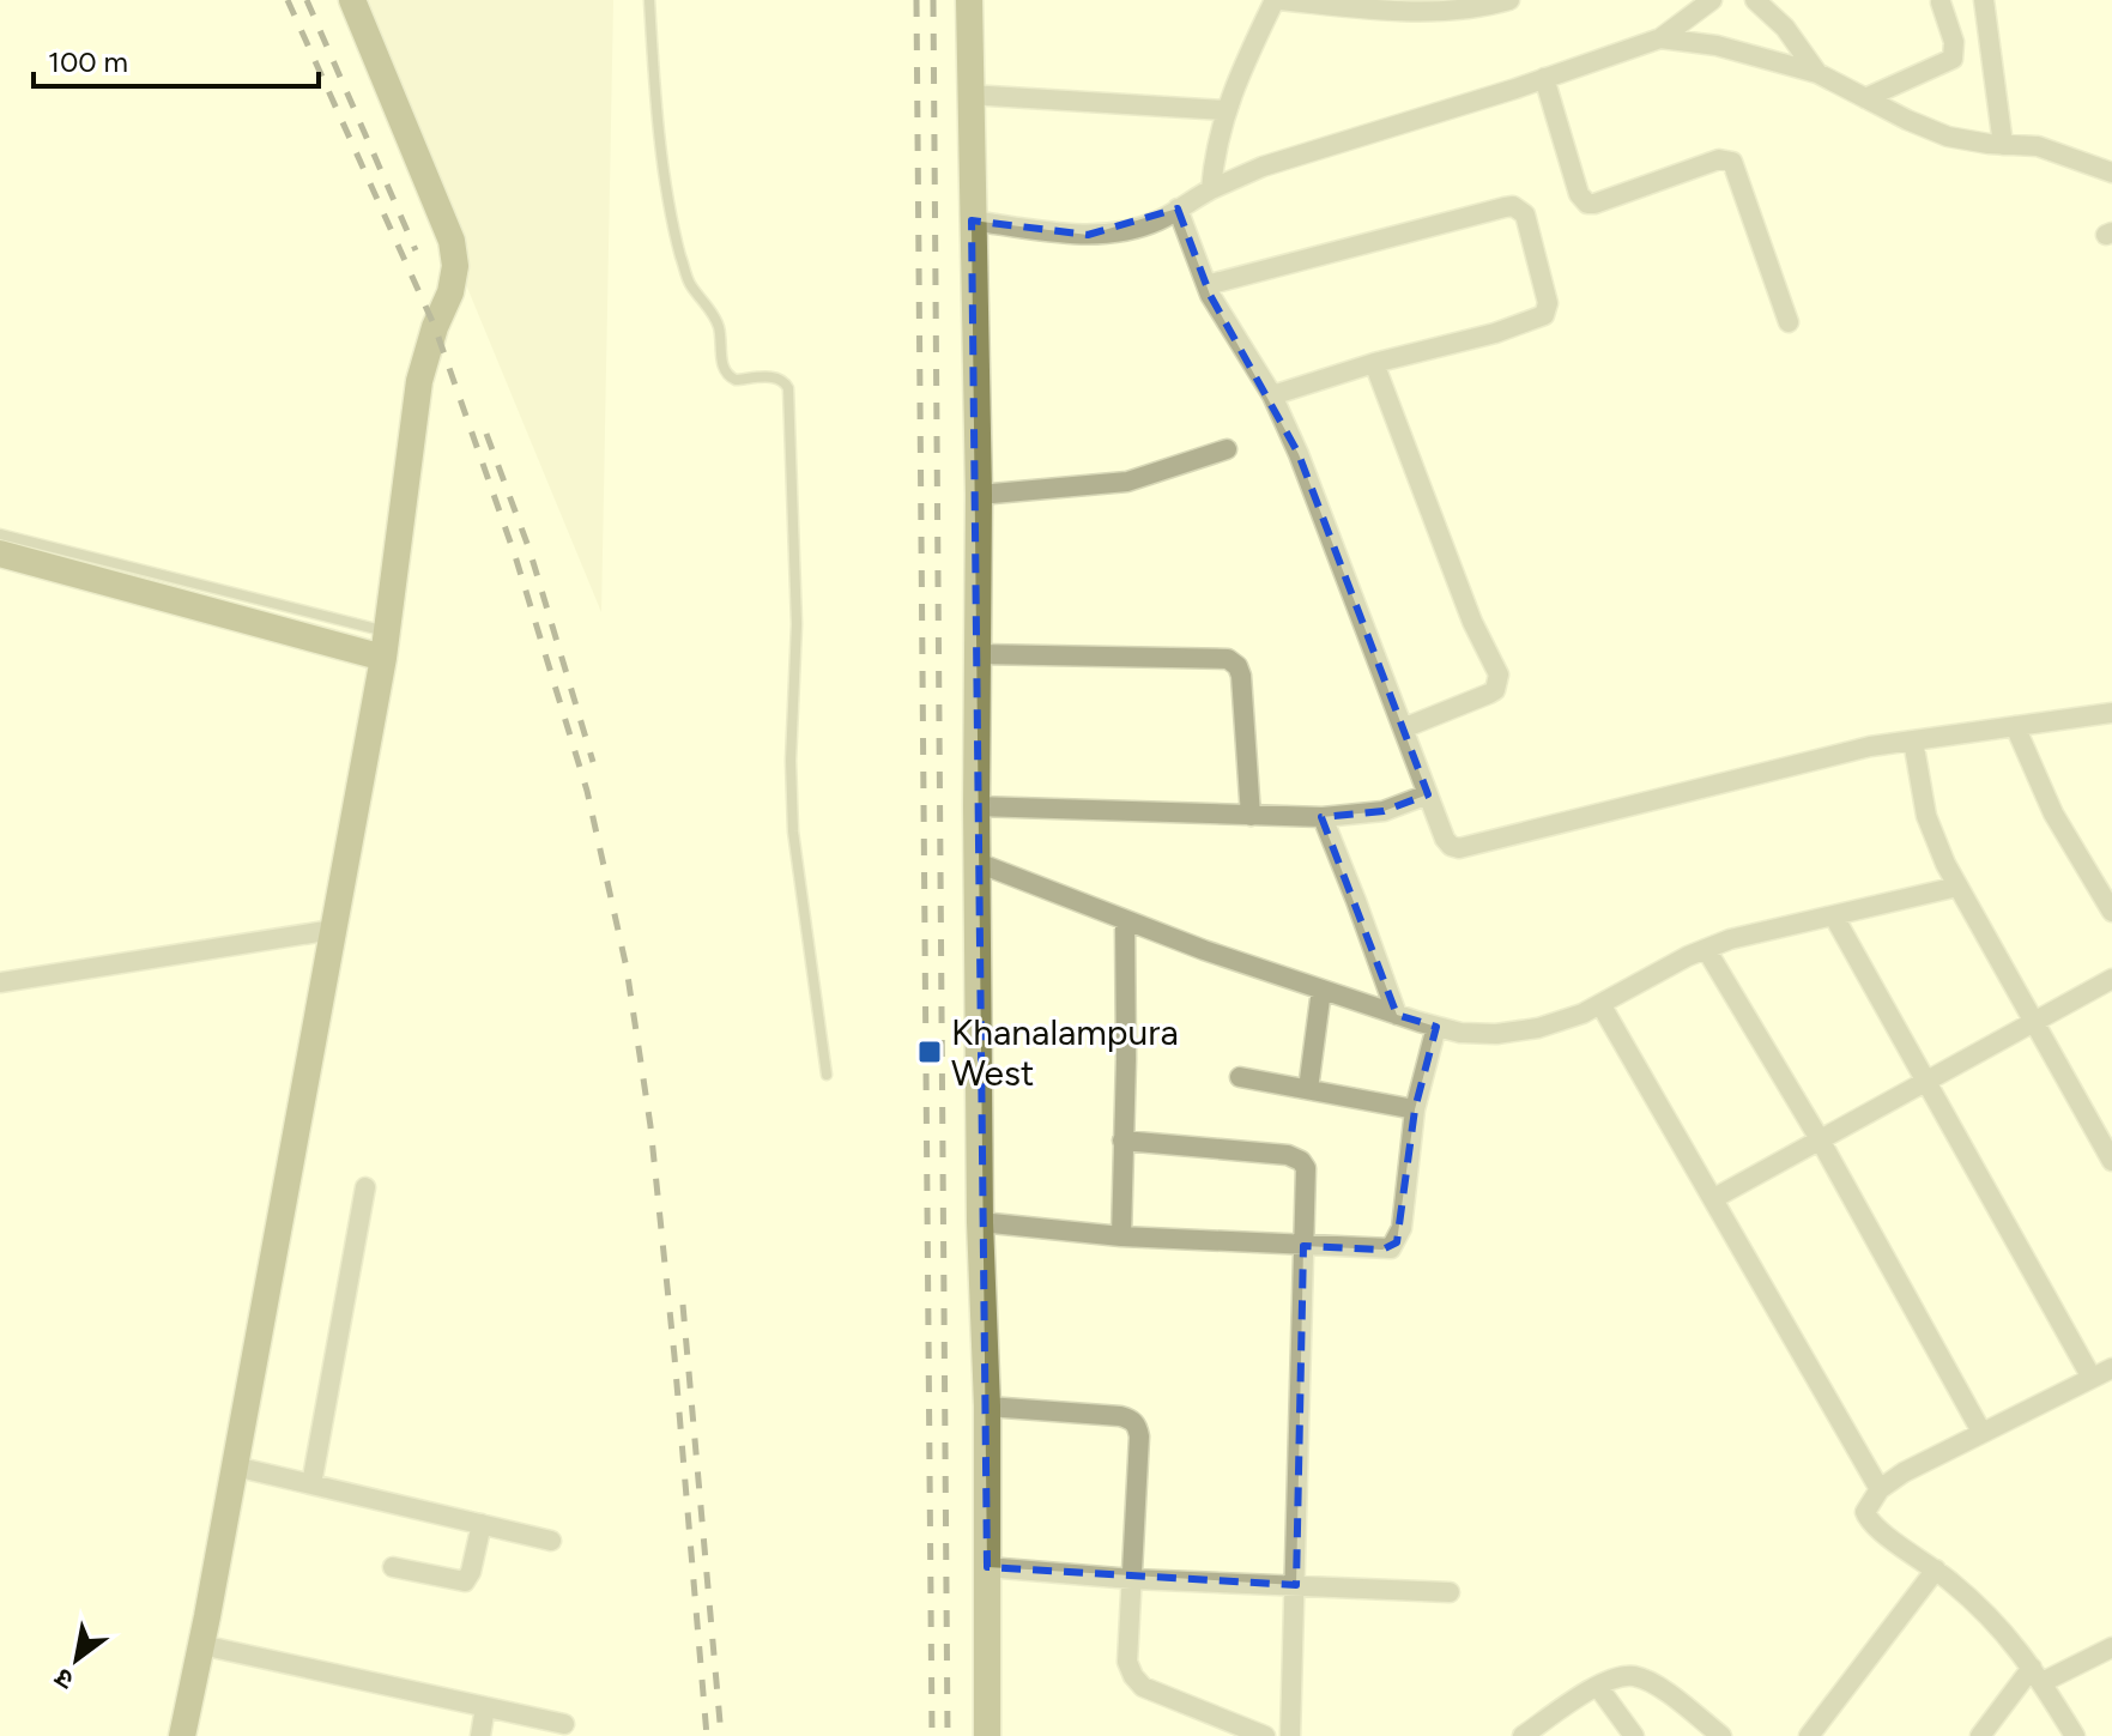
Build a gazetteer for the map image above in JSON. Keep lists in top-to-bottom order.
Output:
{
  "places": {
    "transit": ["Khanalampura West"]
  },
  "scale_bar": "100 m",
  "north": "bottom left"
}
